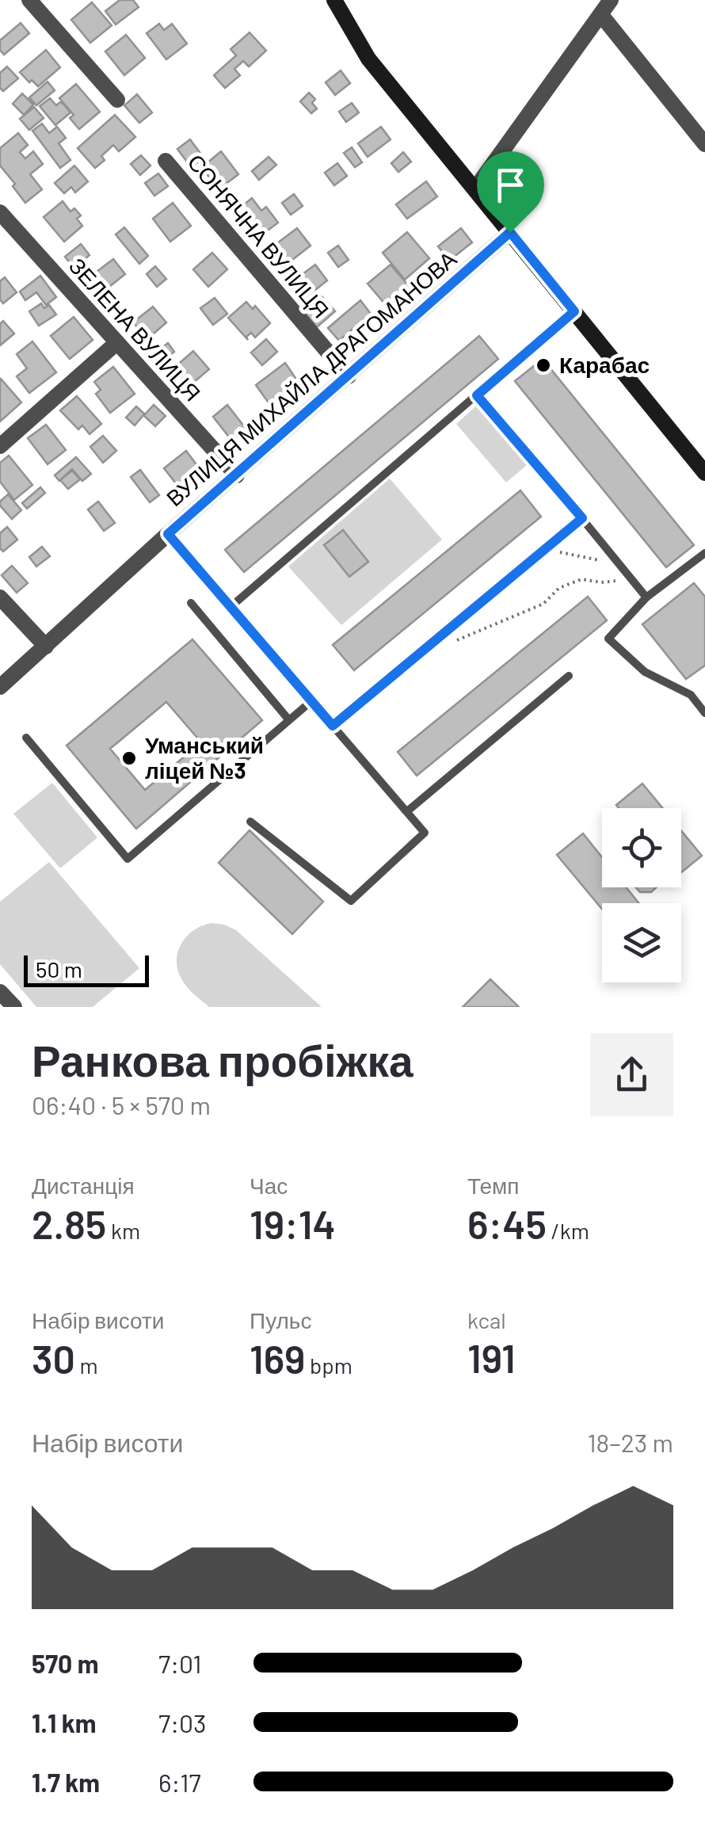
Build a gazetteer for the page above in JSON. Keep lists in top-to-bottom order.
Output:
{
  "streets": {
    "street": ["СОНЯЧНА ВУЛИЦЯ", "ЗЕЛЕНА ВУЛИЦЯ", "ВУЛИЦЯ МИХАЙЛА ДРАГОМАНОВА"]
  },
  "crossings": [
    ["СОНЯЧНА ВУЛИЦЯ", "ВУЛИЦЯ МИХАЙЛА ДРАГОМАНОВА"],
    ["ЗЕЛЕНА ВУЛИЦЯ", "ВУЛИЦЯ МИХАЙЛА ДРАГОМАНОВА"]
  ],
  "places": ["Карабас", "Уманський ліцей №3"],
  "scale_bar": "50 m",
  "page": {
    "scale": "50 m",
    "heading": ["Ранкова пробіжка", "06:40 · 5 × 570 m"],
    "stats": [
      ["Дистанція", "2.85 km"],
      ["Час", "19:14"],
      ["Темп", "6:45 /km"],
      ["Набір висоти", "30 m"],
      ["Пульс", "169 bpm"],
      ["kcal", "191"]
    ],
    "chart": ["Набір висоти", "18–23 m"],
    "list": [
      {
        "name": "570 m",
        "note": "7:01"
      },
      {
        "name": "1.1 km",
        "note": "7:03"
      },
      {
        "name": "1.7 km",
        "note": "6:17"
      }
    ]
  }
}
